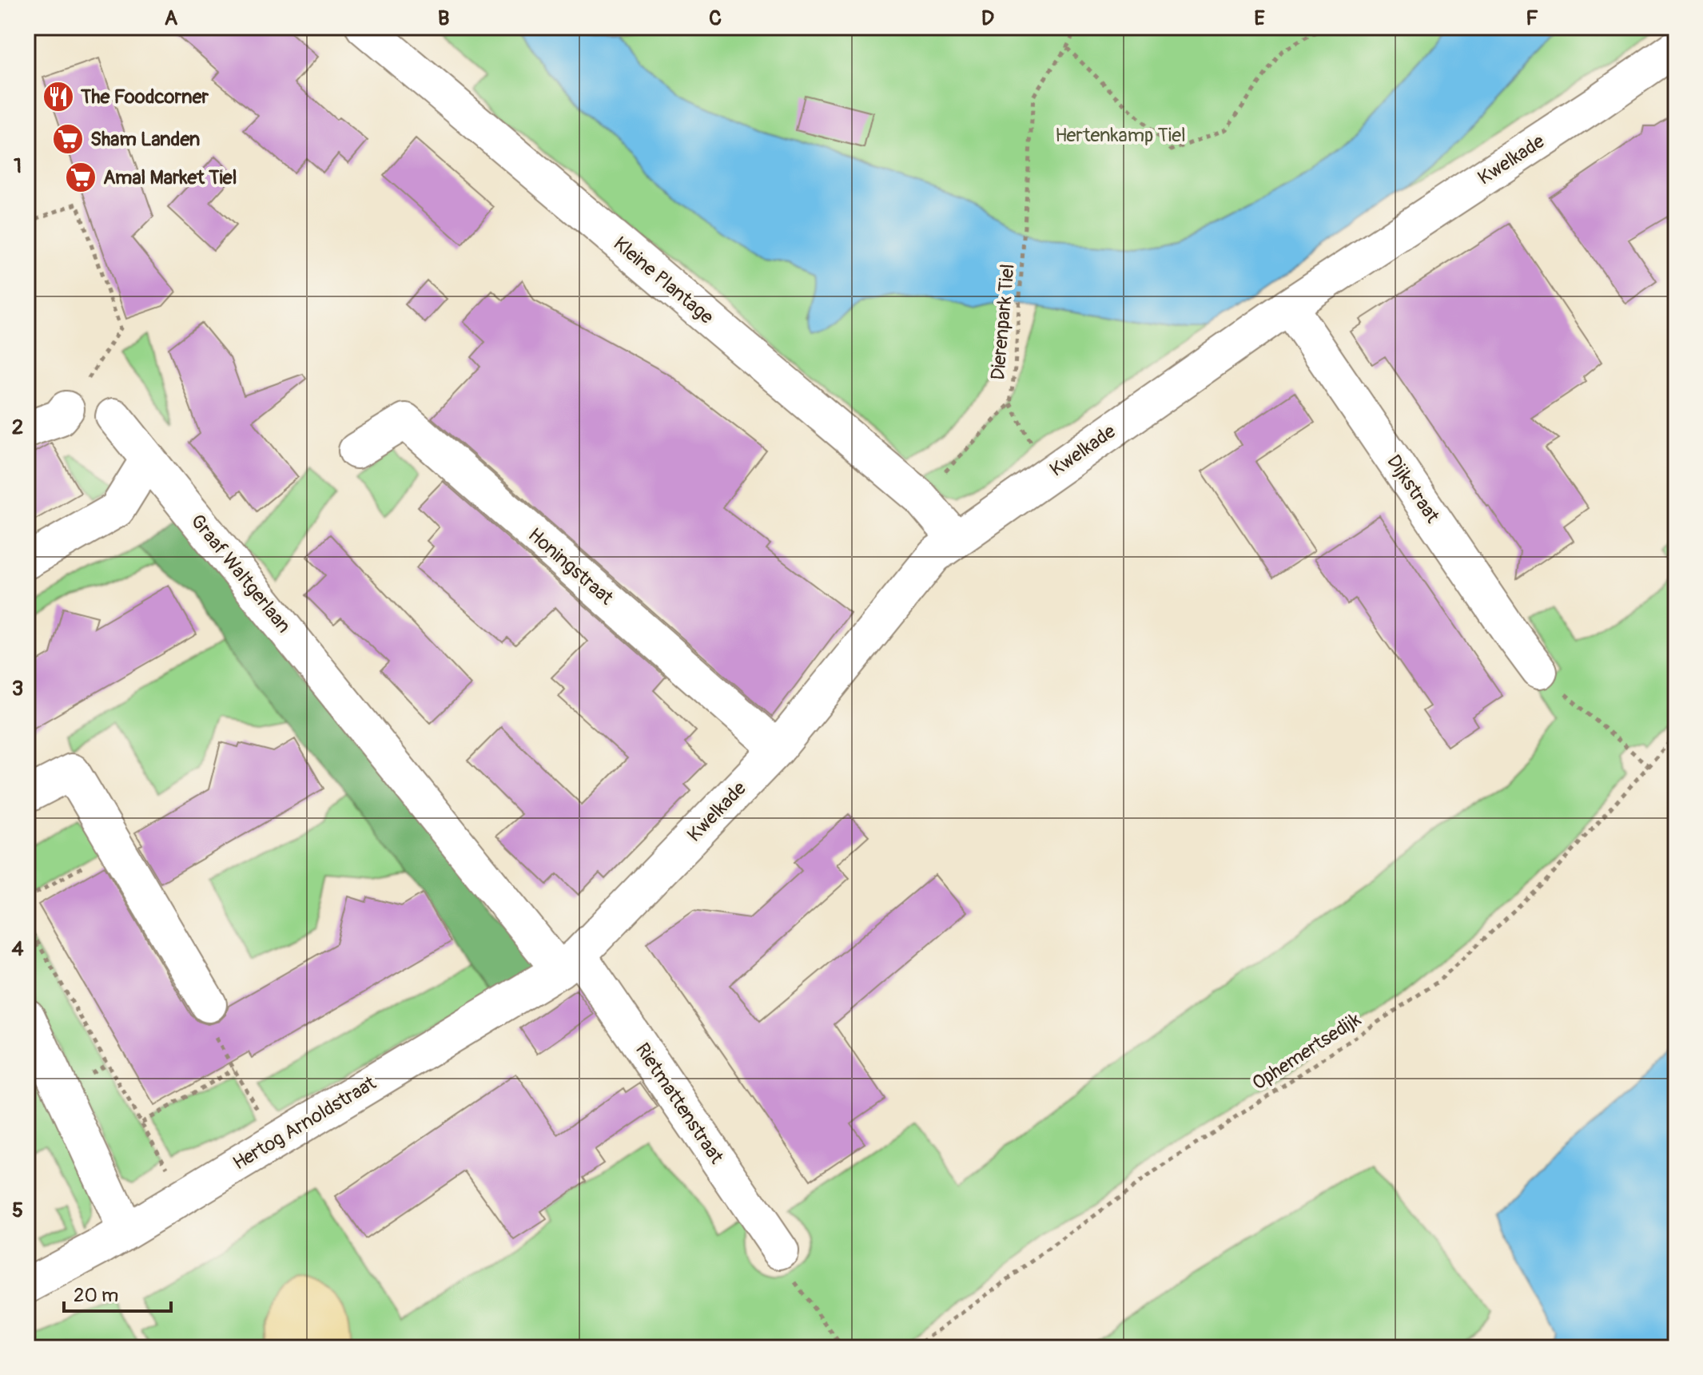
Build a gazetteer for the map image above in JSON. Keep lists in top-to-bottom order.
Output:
{
  "streets": {
    "street": [
      "Kwelkade",
      "Kleine Plantage",
      "Dijkstraat",
      "Honingstraat",
      "Graaf Waltgerlaan",
      "Rietmattenstraat",
      "Hertog Arnoldstraat"
    ],
    "path": ["Dierenpark Tiel", "Ophemertsedijk"]
  },
  "crossings": [
    ["Kwelkade", "Kleine Plantage"],
    ["Kwelkade", "Dijkstraat"],
    ["Kwelkade", "Honingstraat"],
    ["Kwelkade", "Graaf Waltgerlaan"],
    ["Kwelkade", "Rietmattenstraat"],
    ["Kwelkade", "Hertog Arnoldstraat"],
    ["Kleine Plantage", "Dierenpark Tiel"],
    ["Graaf Waltgerlaan", "Rietmattenstraat"],
    ["Graaf Waltgerlaan", "Hertog Arnoldstraat"],
    ["Rietmattenstraat", "Hertog Arnoldstraat"]
  ],
  "parks": ["Hertenkamp Tiel"],
  "places": {
    "restaurant": ["The Foodcorner"],
    "supermarket": ["Sham Landen", "Amal Market Tiel"]
  },
  "scale_bar": "20 m",
  "grid": {
    "columns": [
      "A",
      "B",
      "C",
      "D",
      "E",
      "F"
    ],
    "rows": [
      "1",
      "2",
      "3",
      "4",
      "5"
    ]
  }
}
